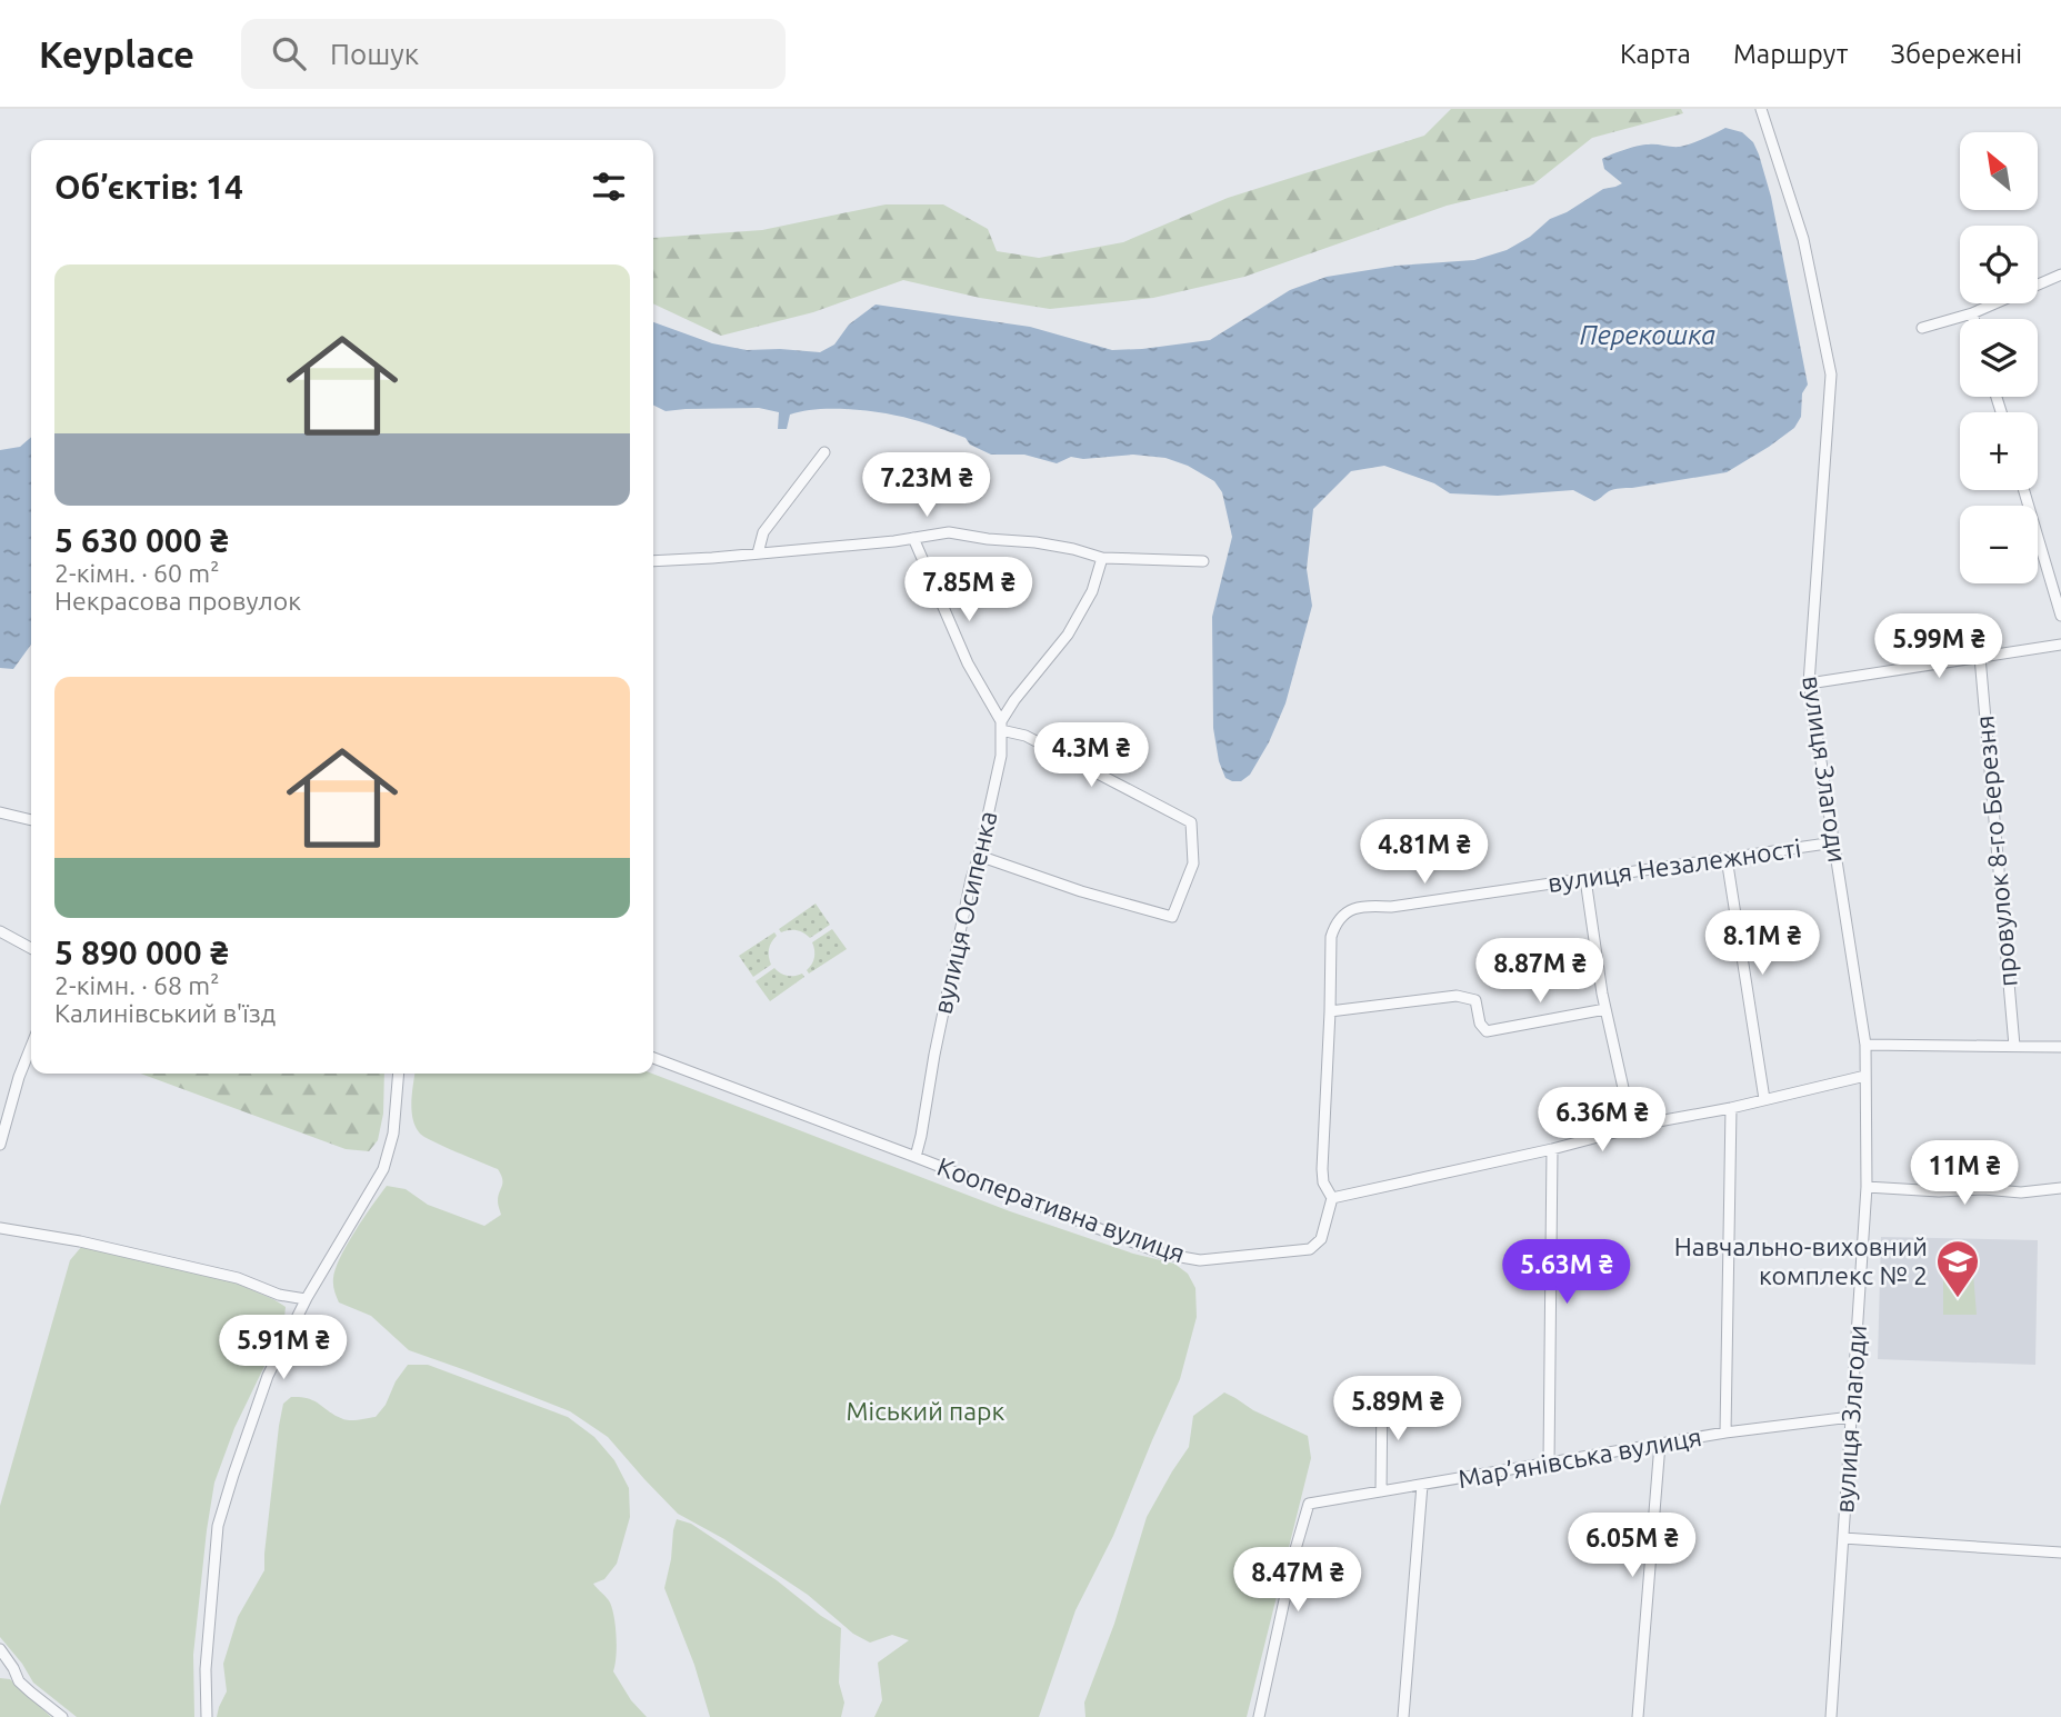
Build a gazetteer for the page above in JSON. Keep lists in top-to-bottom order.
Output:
{
  "streets": {
    "street": [
      "вулиця Злагоди",
      "провулок 8-го Березня",
      "вулиця Незалежності",
      "вулиця Осипенка",
      "Кооперативна вулиця",
      "Мар’янівська вулиця"
    ]
  },
  "crossings": [
    ["вулиця Злагоди", "вулиця Незалежності"],
    ["вулиця Злагоди", "Мар’янівська вулиця"],
    ["вулиця Незалежності", "Кооперативна вулиця"],
    ["вулиця Осипенка", "Кооперативна вулиця"]
  ],
  "water": ["Перекошка"],
  "parks": ["Міський парк"],
  "places": {
    "school or university": ["Навчально-виховний комплекс № 2"]
  },
  "north": "top left",
  "page": {
    "header": "Keyplace",
    "search": "Пошук",
    "nav": ["Карта", "Маршрут", "Збережені"],
    "map_buttons": ["+", "−"],
    "heading": "Об’єктів: 14",
    "list": [
      {
        "name": "5 630 000 ₴",
        "note": "2-кімн. · 60 m² · Некрасова провулок"
      },
      {
        "name": "5 890 000 ₴",
        "note": "2-кімн. · 68 m² · Калинівський в'їзд"
      }
    ],
    "price": [
      "7.23M ₴",
      "7.85M ₴",
      "5.99M ₴",
      "4.3M ₴",
      "4.81M ₴",
      "8.1M ₴",
      "8.87M ₴",
      "6.36M ₴",
      "11M ₴",
      "5.63M ₴",
      "5.91M ₴",
      "5.89M ₴",
      "6.05M ₴",
      "8.47M ₴"
    ]
  }
}
